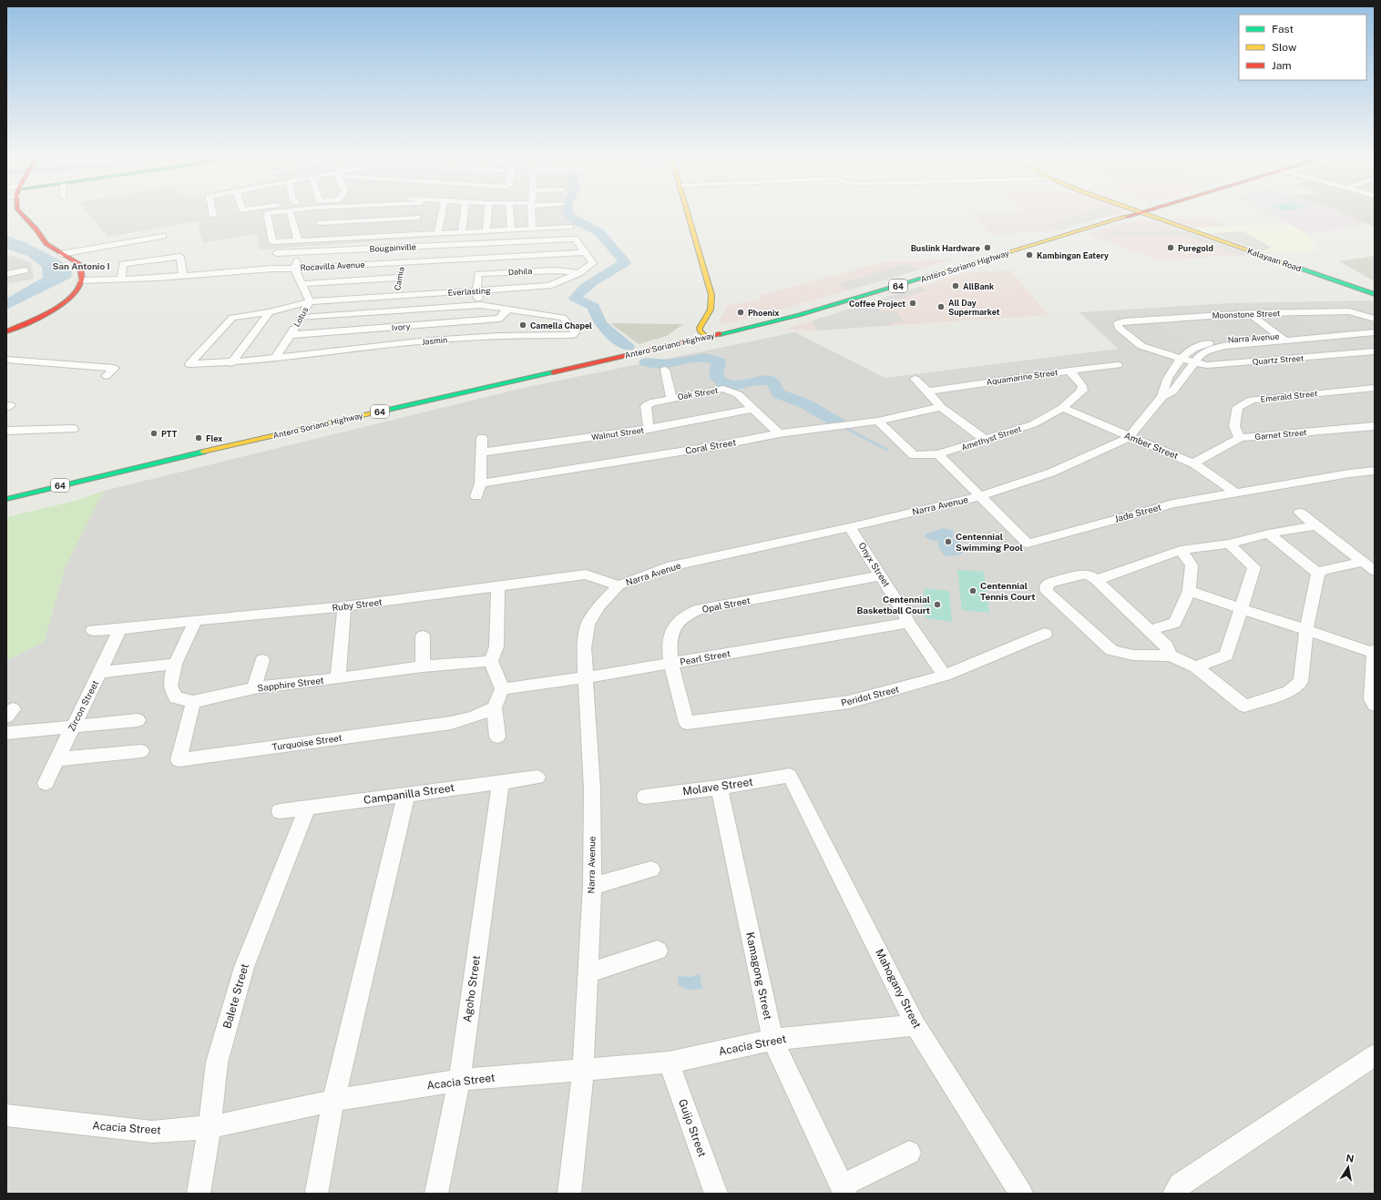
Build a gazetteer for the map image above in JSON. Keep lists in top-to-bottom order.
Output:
{
  "streets": {
    "main road": ["Kalayaan Road", "Antero Soriano Highway", "64"],
    "street": [
      "Bougainville",
      "Rocavilla Avenue",
      "Dahila",
      "Camia",
      "Everlasting",
      "Moonstone Street",
      "Lotus",
      "Ivory",
      "Narra Avenue",
      "Jasmin",
      "Quartz Street",
      "Aquamarine Street",
      "Oak Street",
      "Emerald Street",
      "Walnut Street",
      "Garnet Street",
      "Amethyst Street",
      "Amber Street",
      "Coral Street",
      "Jade Street",
      "Onyx Street",
      "Ruby Street",
      "Opal Street",
      "Pearl Street",
      "Sapphire Street",
      "Peridot Street",
      "Zircon Street",
      "Turquoise Street",
      "Molave Street",
      "Campanilla Street",
      "Kamagong Street",
      "Agoho Street",
      "Mahogany Street",
      "Balete Street",
      "Acacia Street",
      "Guijo Street"
    ]
  },
  "crossings": [
    ["Bougainville", "Everlasting"],
    ["Rocavilla Avenue", "Camia"],
    ["Rocavilla Avenue", "Everlasting"],
    ["Rocavilla Avenue", "Lotus"],
    ["Dahila", "Everlasting"],
    ["Camia", "Everlasting"],
    ["Everlasting", "Lotus"],
    ["Moonstone Street", "Quartz Street"],
    ["Lotus", "Ivory"],
    ["Lotus", "Jasmin"],
    ["Ivory", "Jasmin"],
    ["Narra Avenue", "Quartz Street"],
    ["Narra Avenue", "Amber Street"],
    ["Narra Avenue", "Jade Street"],
    ["Narra Avenue", "Onyx Street"],
    ["Narra Avenue", "Ruby Street"],
    ["Narra Avenue", "Pearl Street"],
    ["Narra Avenue", "Acacia Street"],
    ["Aquamarine Street", "Amethyst Street"],
    ["Oak Street", "Walnut Street"],
    ["Oak Street", "Coral Street"],
    ["Emerald Street", "Garnet Street"],
    ["Garnet Street", "Amber Street"],
    ["Amethyst Street", "Amber Street"],
    ["Amethyst Street", "Coral Street"],
    ["Amethyst Street", "Jade Street"],
    ["Amber Street", "Jade Street"],
    ["Onyx Street", "Opal Street"],
    ["Onyx Street", "Pearl Street"],
    ["Onyx Street", "Peridot Street"],
    ["Ruby Street", "Sapphire Street"],
    ["Ruby Street", "Zircon Street"],
    ["Opal Street", "Pearl Street"],
    ["Opal Street", "Peridot Street"],
    ["Sapphire Street", "Turquoise Street"],
    ["Molave Street", "Kamagong Street"],
    ["Molave Street", "Mahogany Street"],
    ["Campanilla Street", "Agoho Street"],
    ["Campanilla Street", "Balete Street"],
    ["Kamagong Street", "Acacia Street"],
    ["Agoho Street", "Acacia Street"],
    ["Mahogany Street", "Acacia Street"],
    ["Balete Street", "Acacia Street"],
    ["Acacia Street", "Guijo Street"]
  ],
  "districts": ["San Antonio I"],
  "places": [
    "Buslink Hardware",
    "Puregold",
    "Kambingan Eatery",
    "AllBank",
    "Coffee Project",
    "All Day Supermarket",
    "Phoenix",
    "Camella Chapel",
    "PTT",
    "Flex",
    "Centennial Swimming Pool",
    "Centennial Tennis Court",
    "Centennial Basketball Court"
  ],
  "legend": ["Fast", "Slow", "Jam"],
  "north": "top"
}
